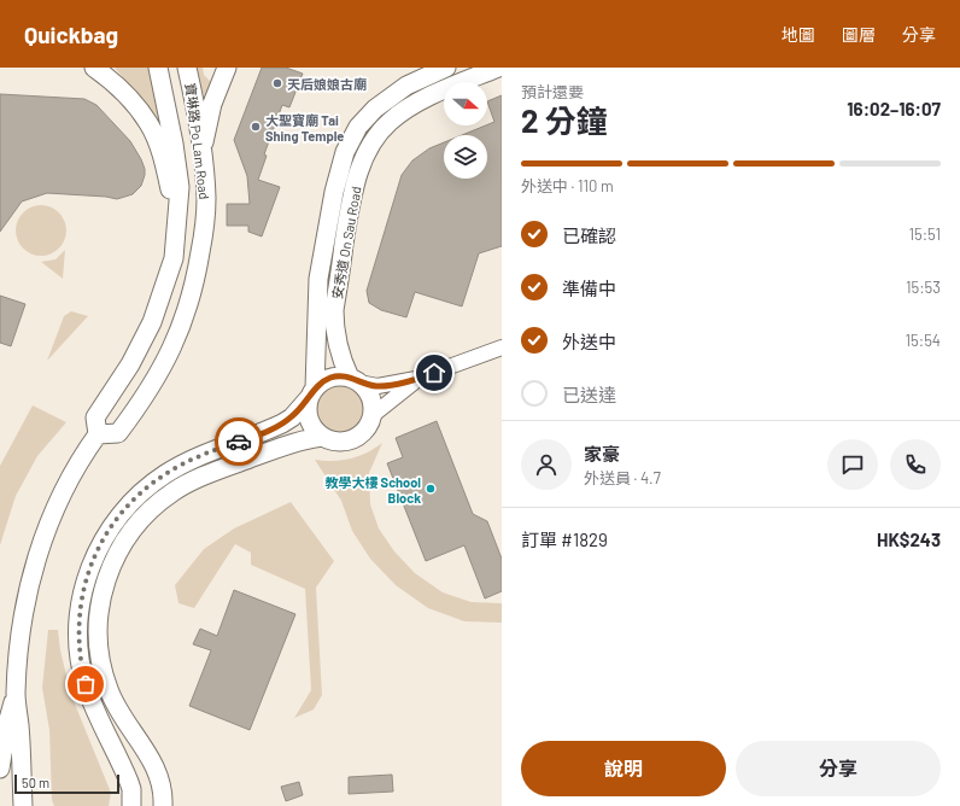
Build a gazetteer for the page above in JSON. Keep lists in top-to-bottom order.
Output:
{
  "streets": {
    "main road": ["寶琳路 Po Lam Road", "安秀道 On Sau Road"]
  },
  "places": ["天后娘娘古廟", "大聖寶廟 Tai Shing Temple", "教學大樓 School Block"],
  "scale_bar": "50 m",
  "north": "right",
  "page": {
    "header": "Quickbag",
    "nav": ["地圖", "圖層", "分享"],
    "heading": ["2 分鐘", "預計還要", "16:02–16:07"],
    "panel": [
      "家豪",
      "外送員 · 4.7",
      "訂單 #1829",
      "HK$243"
    ],
    "bar": "外送中 · 110 m",
    "list": [
      ["已確認", "15:51"],
      ["準備中", "15:53"],
      ["外送中", "15:54"],
      "已送達"
    ],
    "buttons": ["說明", "分享"],
    "scale": "50 m"
  }
}
